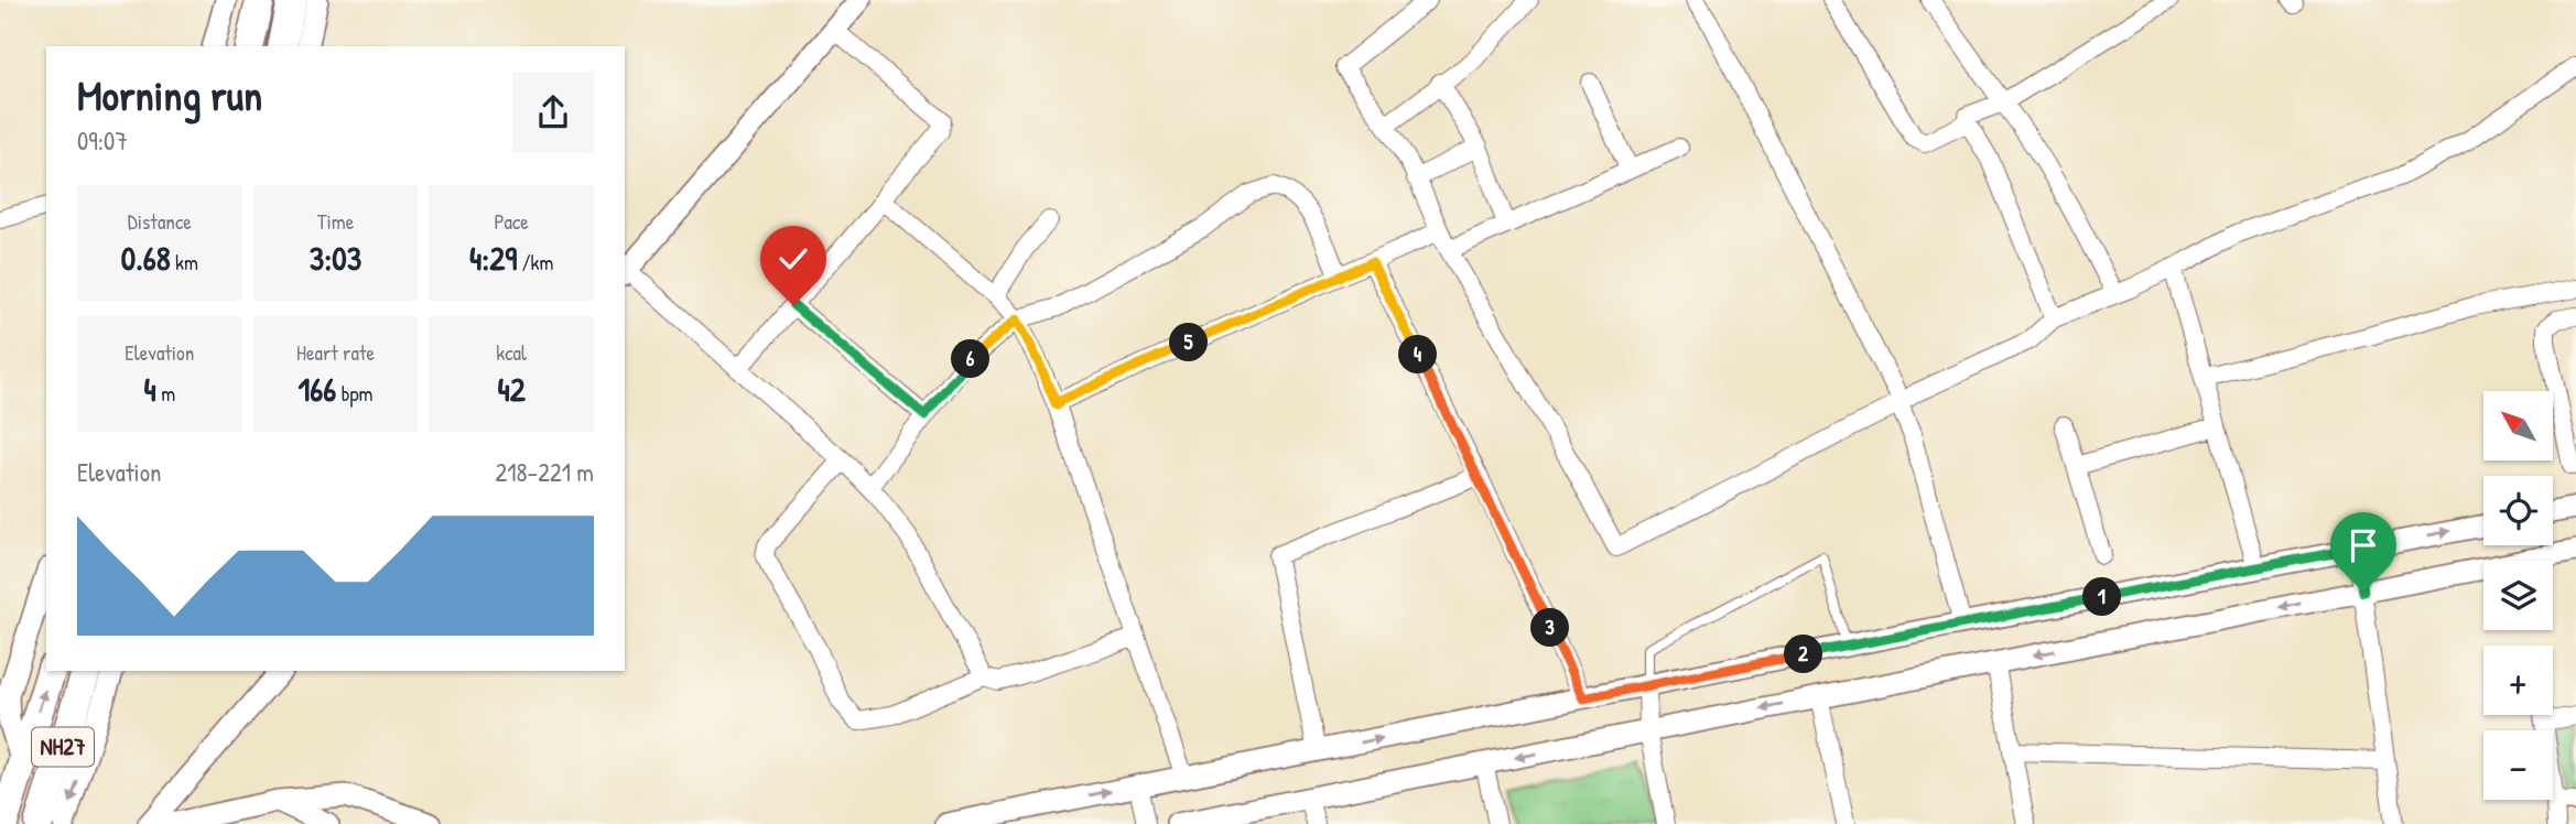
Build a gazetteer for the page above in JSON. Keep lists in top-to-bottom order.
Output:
{
  "streets": {
    "highway": ["NH27"]
  },
  "north": "top left",
  "page": {
    "heading": ["Morning run", "09:07"],
    "stats": [
      ["Distance", "0.68 km"],
      ["Time", "3:03"],
      ["Pace", "4:29 /km"],
      ["Elevation", "4 m"],
      ["Heart rate", "166 bpm"],
      ["kcal", "42"]
    ],
    "pins": [
      "5",
      "4",
      "6",
      "1",
      "3",
      "2"
    ],
    "map_buttons": ["+", "−"],
    "chart": ["Elevation", "218–221 m"]
  }
}
